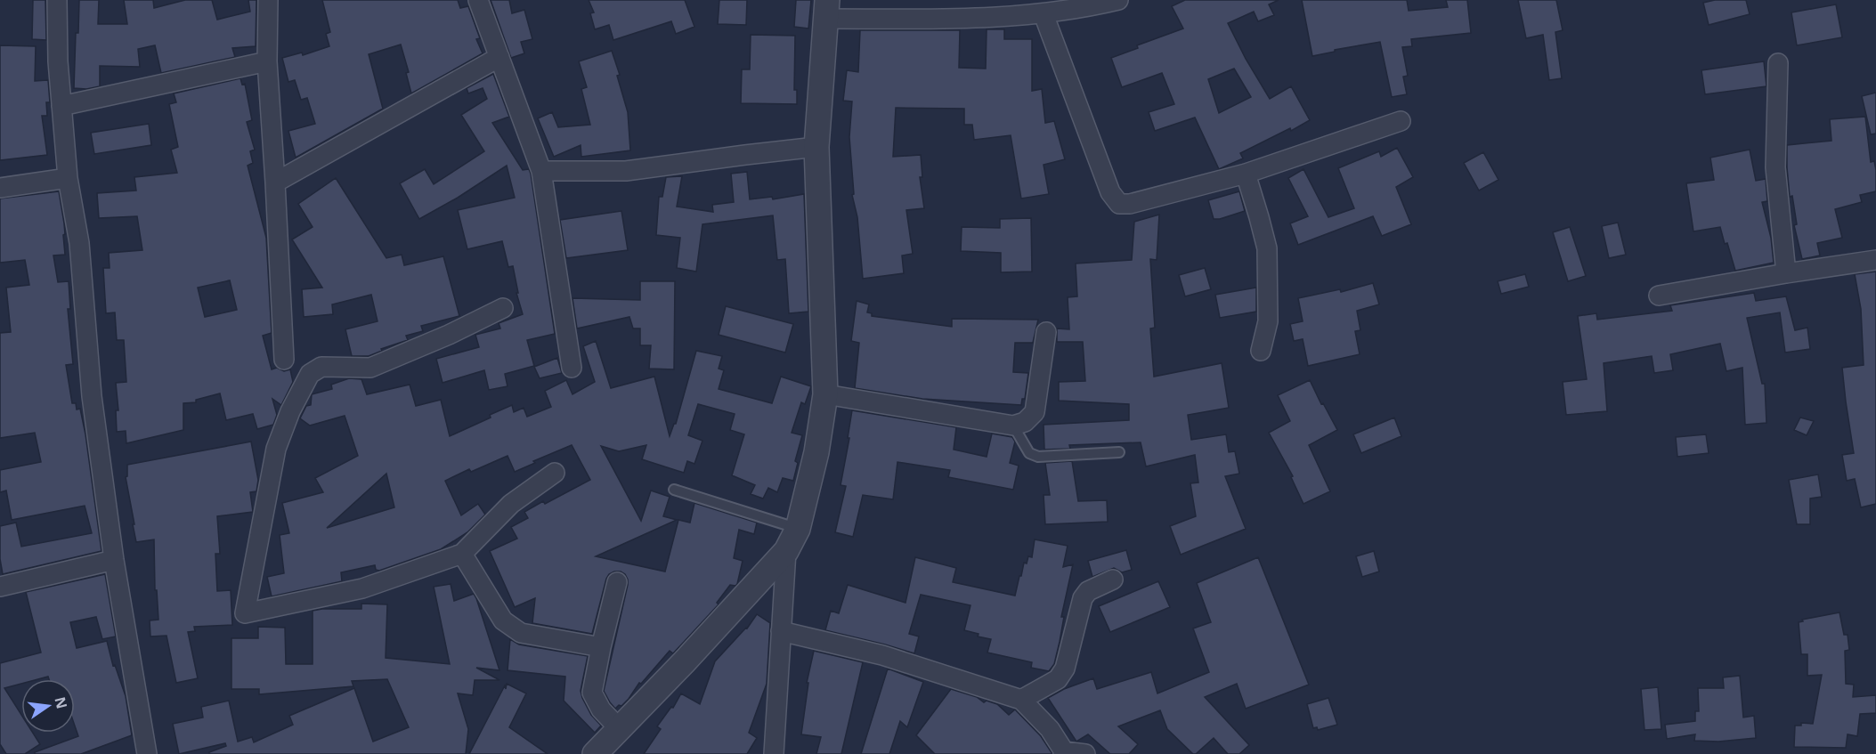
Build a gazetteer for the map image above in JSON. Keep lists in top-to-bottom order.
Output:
{
  "north": "right"
}
